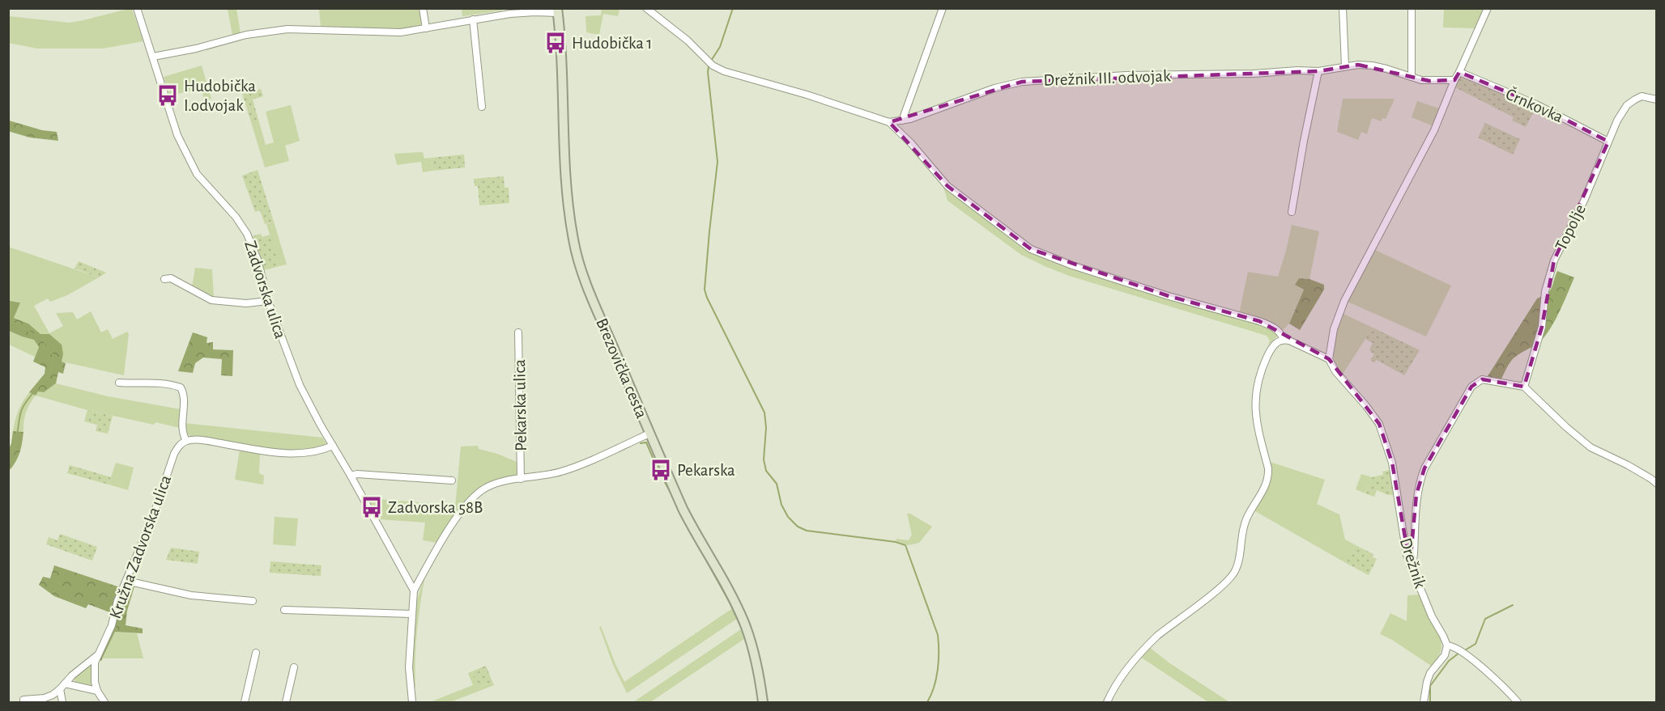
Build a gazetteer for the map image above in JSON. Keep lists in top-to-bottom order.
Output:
{
  "streets": {
    "main road": ["Brezovička cesta"],
    "street": [
      "Drežnik III. odvojak",
      "Črnkovka",
      "Topolje",
      "Zadvorska ulica",
      "Pekarska ulica",
      "Kružna Zadvorska ulica",
      "Drežnik"
    ]
  },
  "crossings": [
    ["Črnkovka", "Topolje"]
  ],
  "places": {
    "bus stop": [
      "Hudobička 1",
      "Hudobička I.odvojak",
      "Pekarska",
      "Zadvorska 58B"
    ]
  }
}
